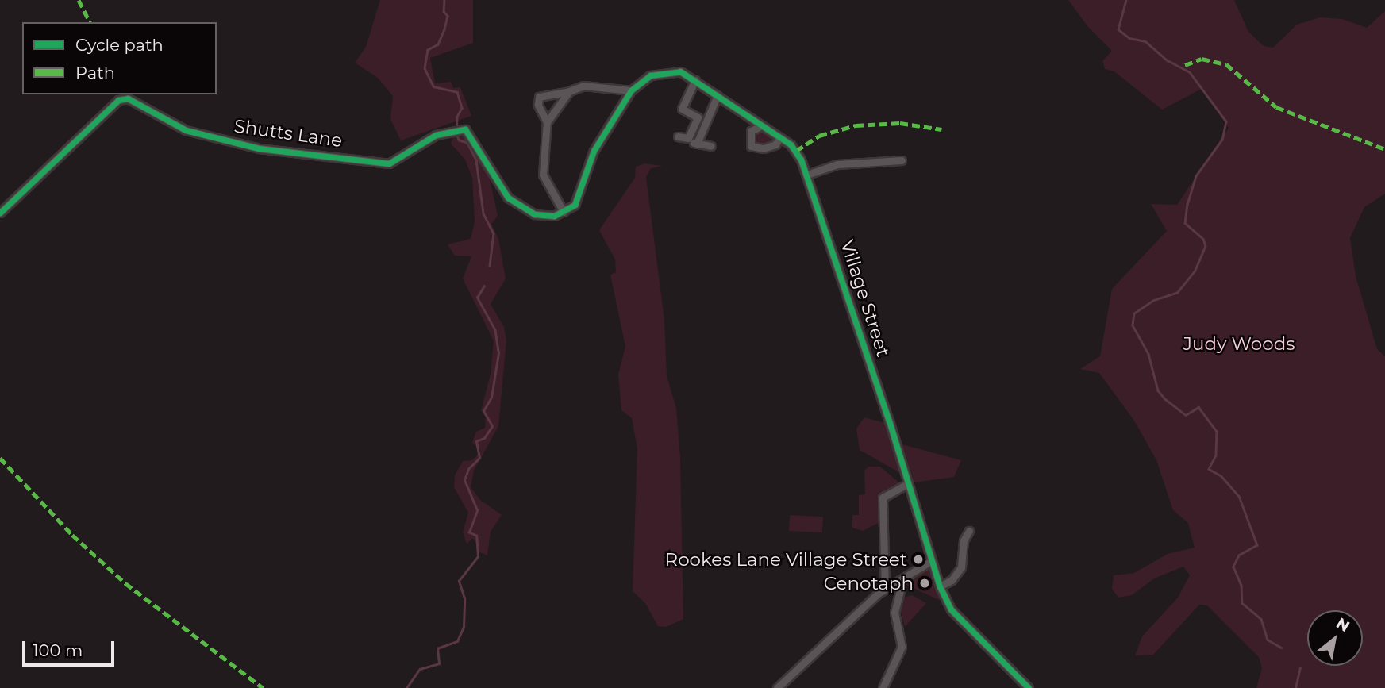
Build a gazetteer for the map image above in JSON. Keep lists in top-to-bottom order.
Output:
{
  "streets": {
    "street": ["Shutts Lane", "Village Street"]
  },
  "parks": ["Judy Woods"],
  "places": ["Rookes Lane Village Street", "Cenotaph"],
  "legend": ["Cycle path", "Path"],
  "scale_bar": "100 m",
  "north": "top right"
}
